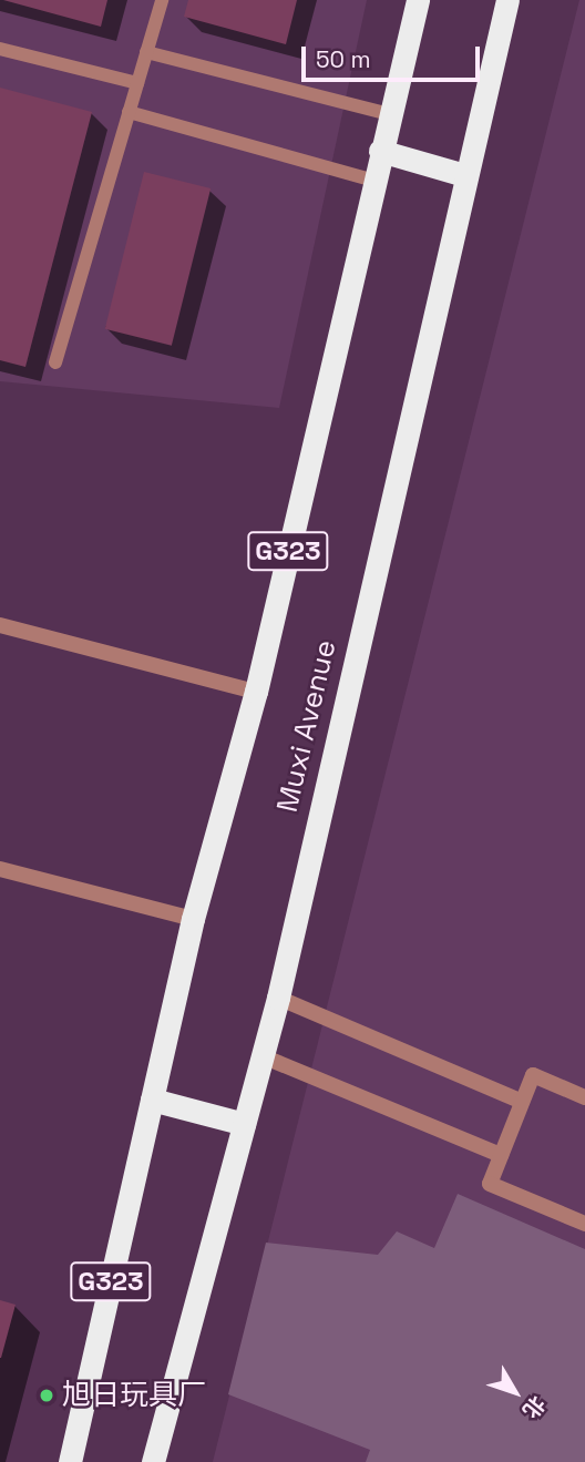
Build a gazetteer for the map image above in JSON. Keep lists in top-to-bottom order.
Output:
{
  "streets": {
    "highway": ["G323", "Muxi Avenue"]
  },
  "places": ["旭日玩具厂"],
  "scale_bar": "50 m",
  "north": "bottom right"
}
